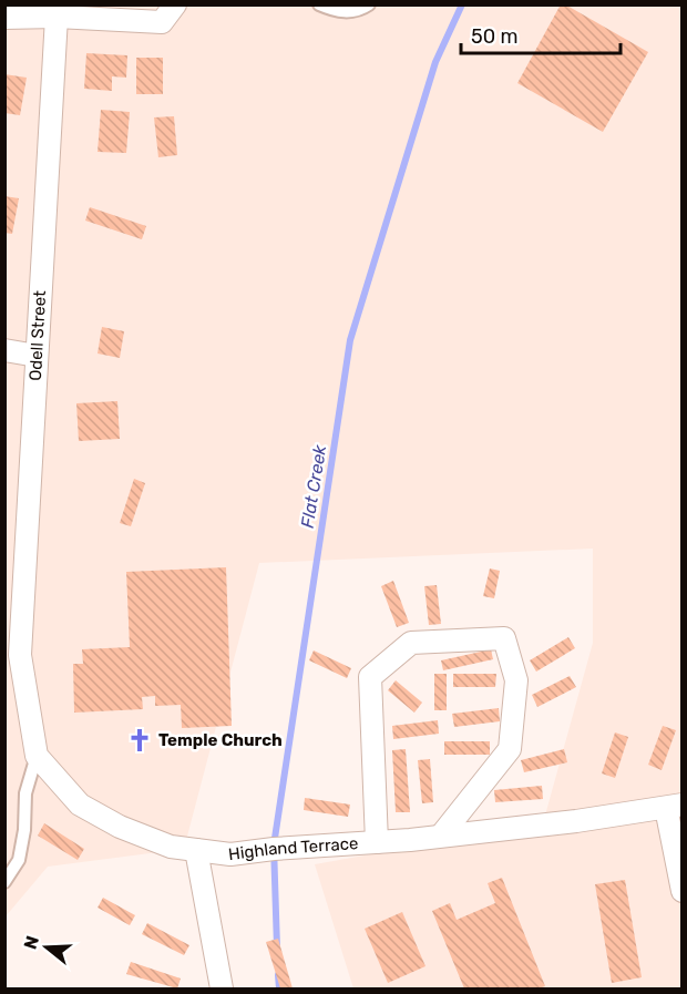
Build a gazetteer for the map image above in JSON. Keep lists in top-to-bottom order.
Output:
{
  "streets": {
    "street": ["Odell Street", "Highland Terrace"]
  },
  "water": ["Flat Creek"],
  "places": {
    "church": ["Temple Church"]
  },
  "scale_bar": "50 m",
  "north": "left"
}
